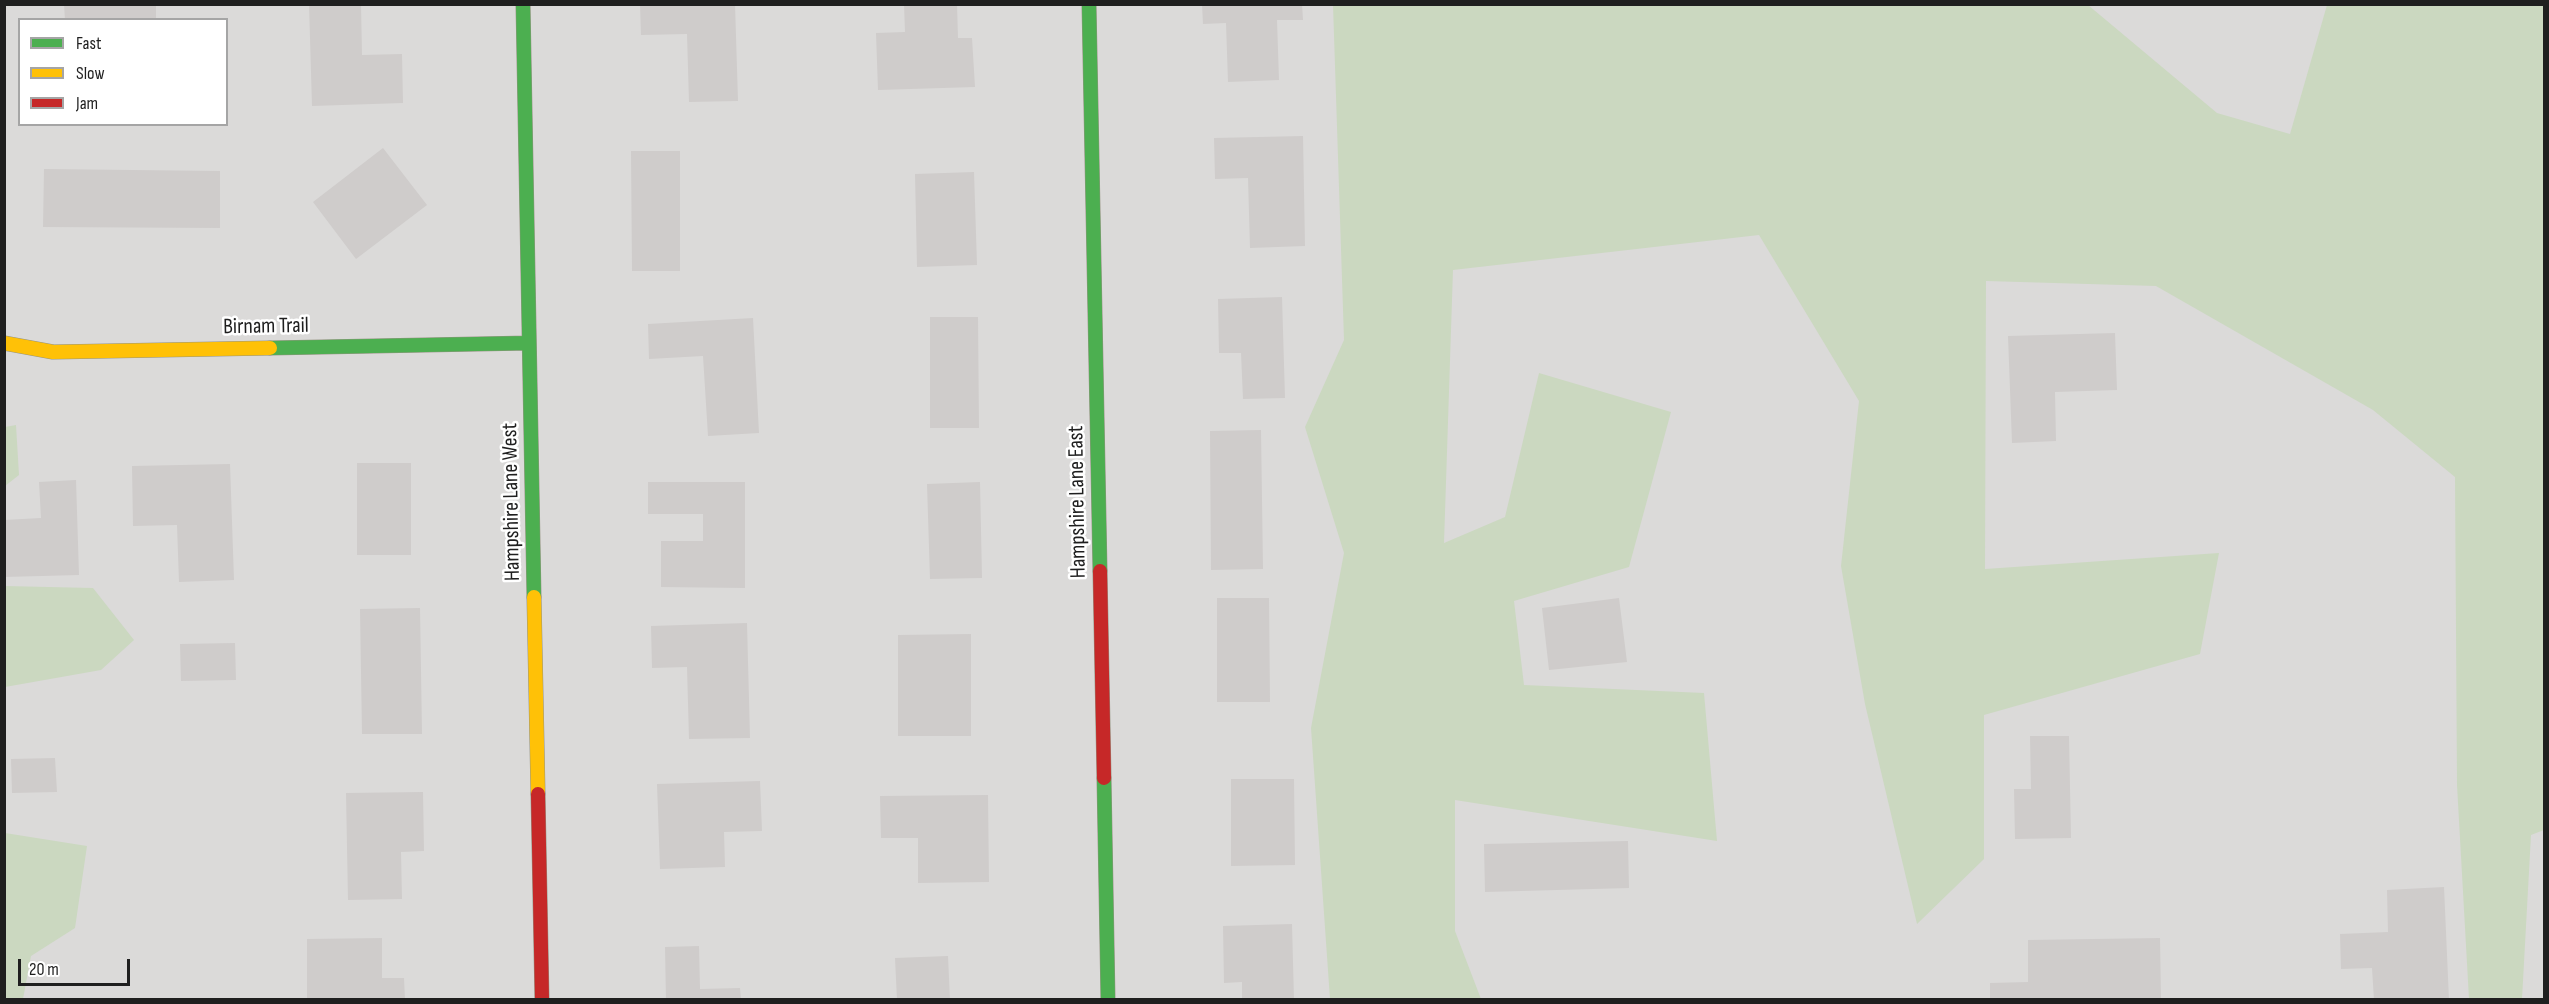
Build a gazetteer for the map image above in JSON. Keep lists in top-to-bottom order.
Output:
{
  "streets": {
    "street": ["Birnam Trail", "Hampshire Lane West", "Hampshire Lane East"]
  },
  "crossings": [
    ["Birnam Trail", "Hampshire Lane West"]
  ],
  "legend": ["Fast", "Slow", "Jam"],
  "scale_bar": "20 m"
}
